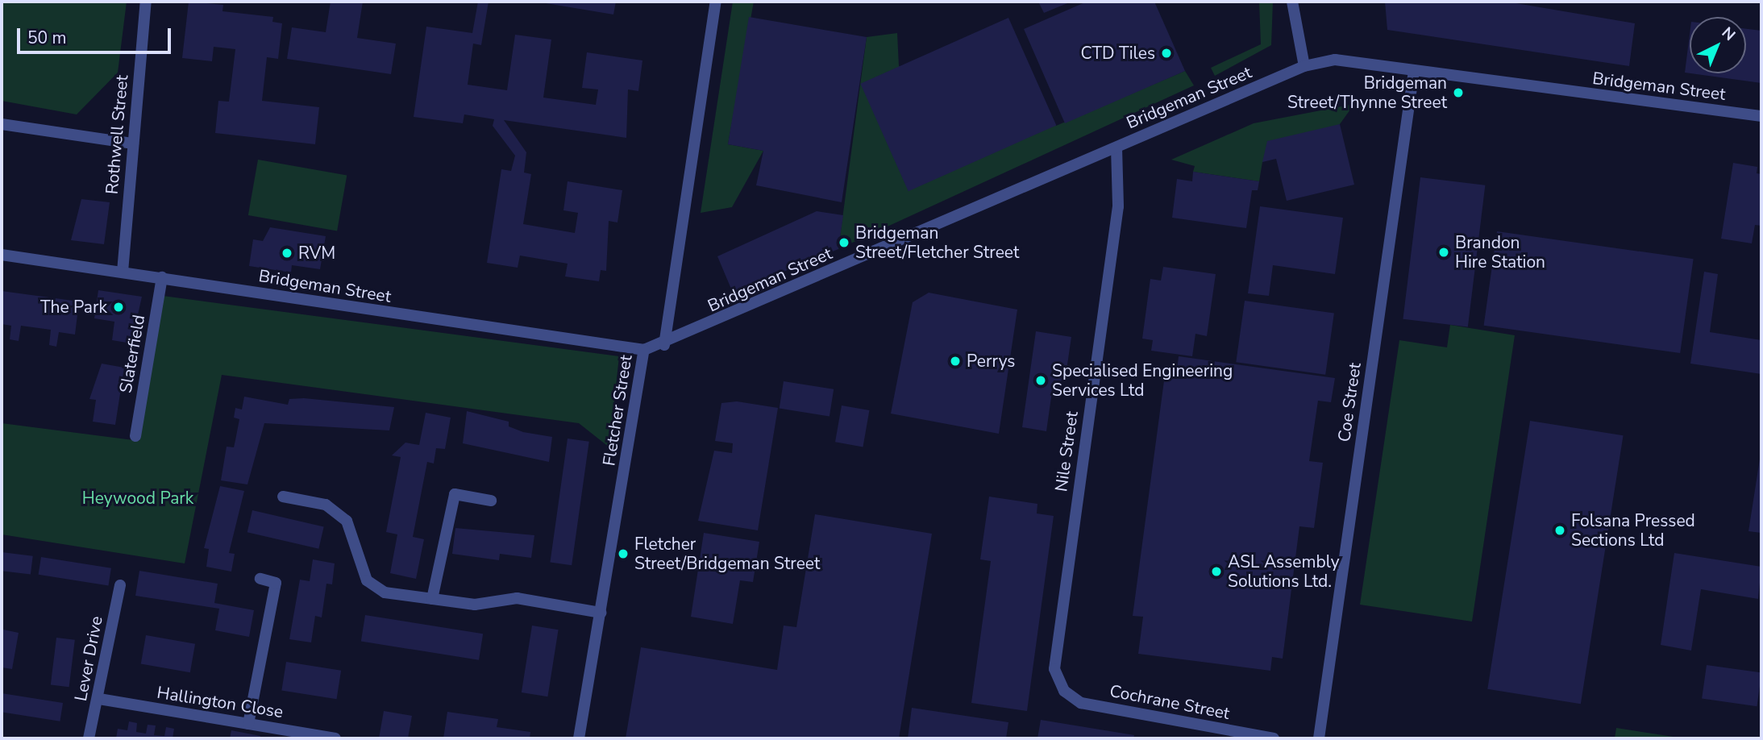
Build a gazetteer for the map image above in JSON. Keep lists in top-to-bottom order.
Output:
{
  "streets": {
    "street": [
      "Bridgeman Street",
      "Rothwell Street",
      "Slaterfield",
      "Coe Street",
      "Fletcher Street",
      "Nile Street",
      "Lever Drive",
      "Hallington Close",
      "Cochrane Street"
    ]
  },
  "crossings": [
    ["Bridgeman Street", "Rothwell Street"],
    ["Bridgeman Street", "Slaterfield"],
    ["Bridgeman Street", "Coe Street"],
    ["Bridgeman Street", "Fletcher Street"],
    ["Bridgeman Street", "Nile Street"],
    ["Nile Street", "Cochrane Street"],
    ["Lever Drive", "Hallington Close"]
  ],
  "parks": ["Heywood Park"],
  "places": [
    "CTD Tiles",
    "Bridgeman Street/Thynne Street",
    "Bridgeman Street/Fletcher Street",
    "Brandon Hire Station",
    "RVM",
    "The Park",
    "Perrys",
    "Specialised Engineering Services Ltd",
    "Folsana Pressed Sections Ltd",
    "Fletcher Street/Bridgeman Street",
    "ASL Assembly Solutions Ltd."
  ],
  "scale_bar": "50 m",
  "north": "top right"
}
